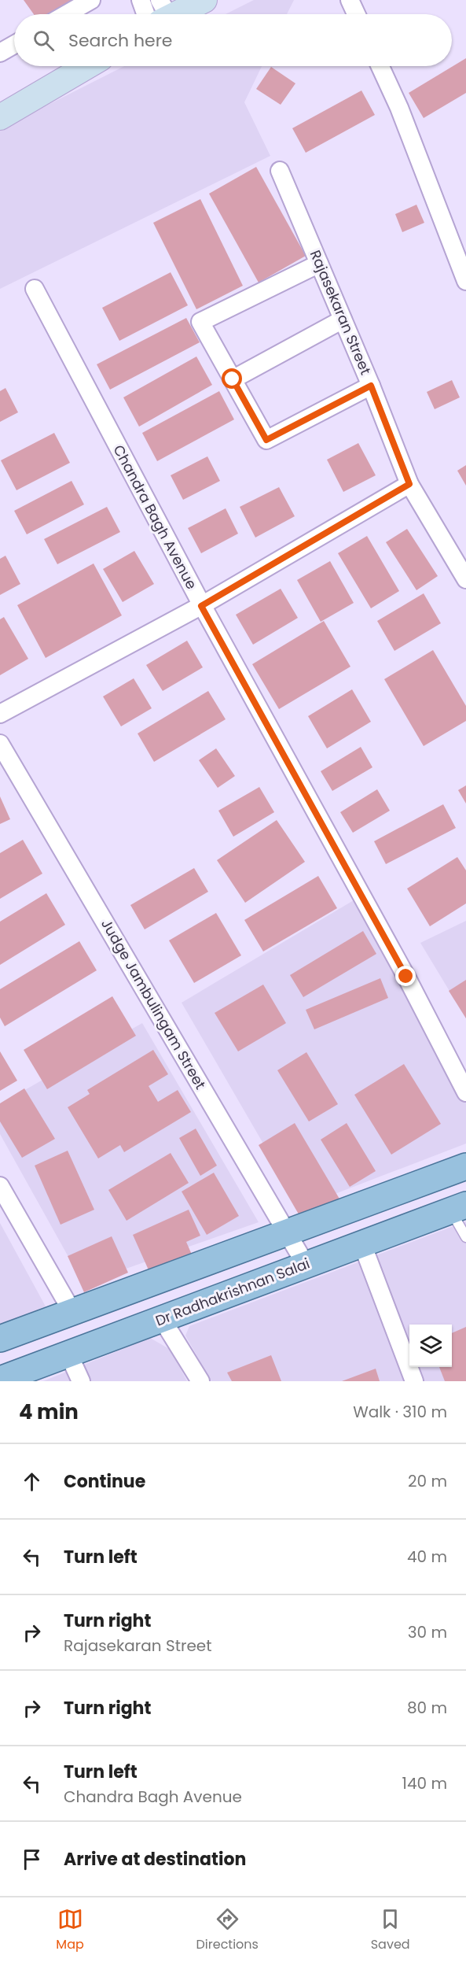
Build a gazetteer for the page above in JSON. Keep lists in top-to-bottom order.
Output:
{
  "streets": {
    "main road": ["Dr Radhakrishnan Salai"],
    "street": ["Rajasekaran Street", "Chandra Bagh Avenue", "Judge Jambulingam Street"]
  },
  "crossings": [
    ["Judge Jambulingam Street", "Dr Radhakrishnan Salai"]
  ],
  "page": {
    "search": "Search here",
    "heading": ["4 min", "Walk · 310 m"],
    "list": [
      ["Continue", "20 m"],
      ["Turn left", "40 m"],
      ["Turn right", "Rajasekaran Street", "30 m"],
      ["Turn right", "80 m"],
      ["Turn left", "Chandra Bagh Avenue", "140 m"],
      "Arrive at destination"
    ],
    "nav": ["Map", "Directions", "Saved"]
  }
}
